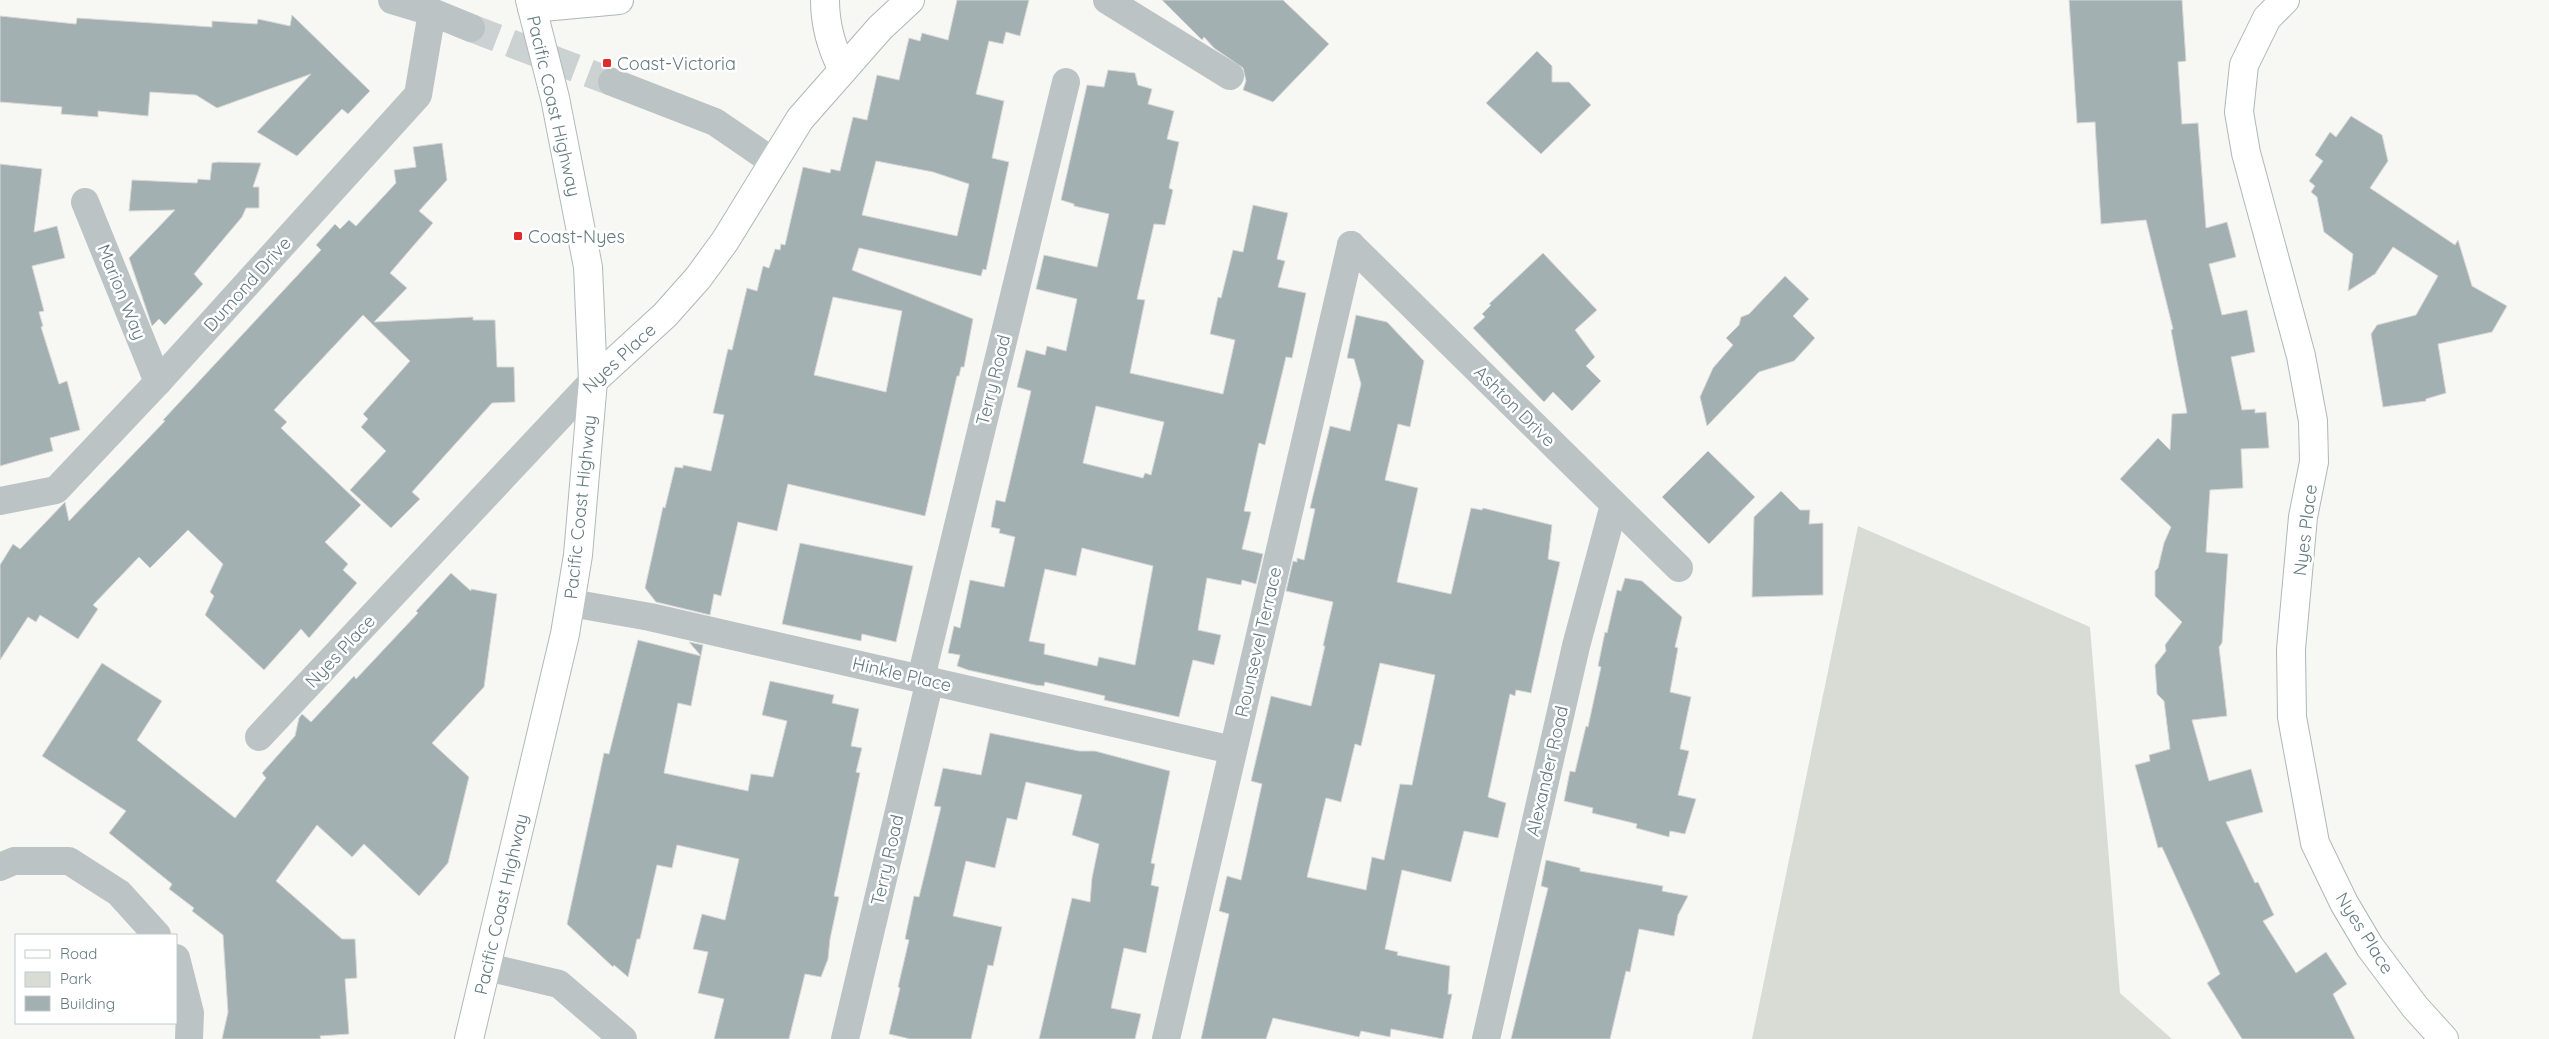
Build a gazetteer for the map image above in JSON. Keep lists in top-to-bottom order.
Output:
{
  "streets": {
    "main road": ["Pacific Coast Highway", "Nyes Place"],
    "street": [
      "Dumond Drive",
      "Marion Way",
      "Terry Road",
      "Ashton Drive",
      "Rounsevel Terrace",
      "Hinkle Place",
      "Alexander Road"
    ]
  },
  "crossings": [
    ["Pacific Coast Highway", "Nyes Place"],
    ["Pacific Coast Highway", "Hinkle Place"],
    ["Dumond Drive", "Marion Way"],
    ["Terry Road", "Hinkle Place"],
    ["Ashton Drive", "Rounsevel Terrace"],
    ["Ashton Drive", "Alexander Road"],
    ["Rounsevel Terrace", "Hinkle Place"]
  ],
  "places": {
    "transit": ["Coast-Victoria", "Coast-Nyes"]
  },
  "legend": ["Road", "Park", "Building"]
}
